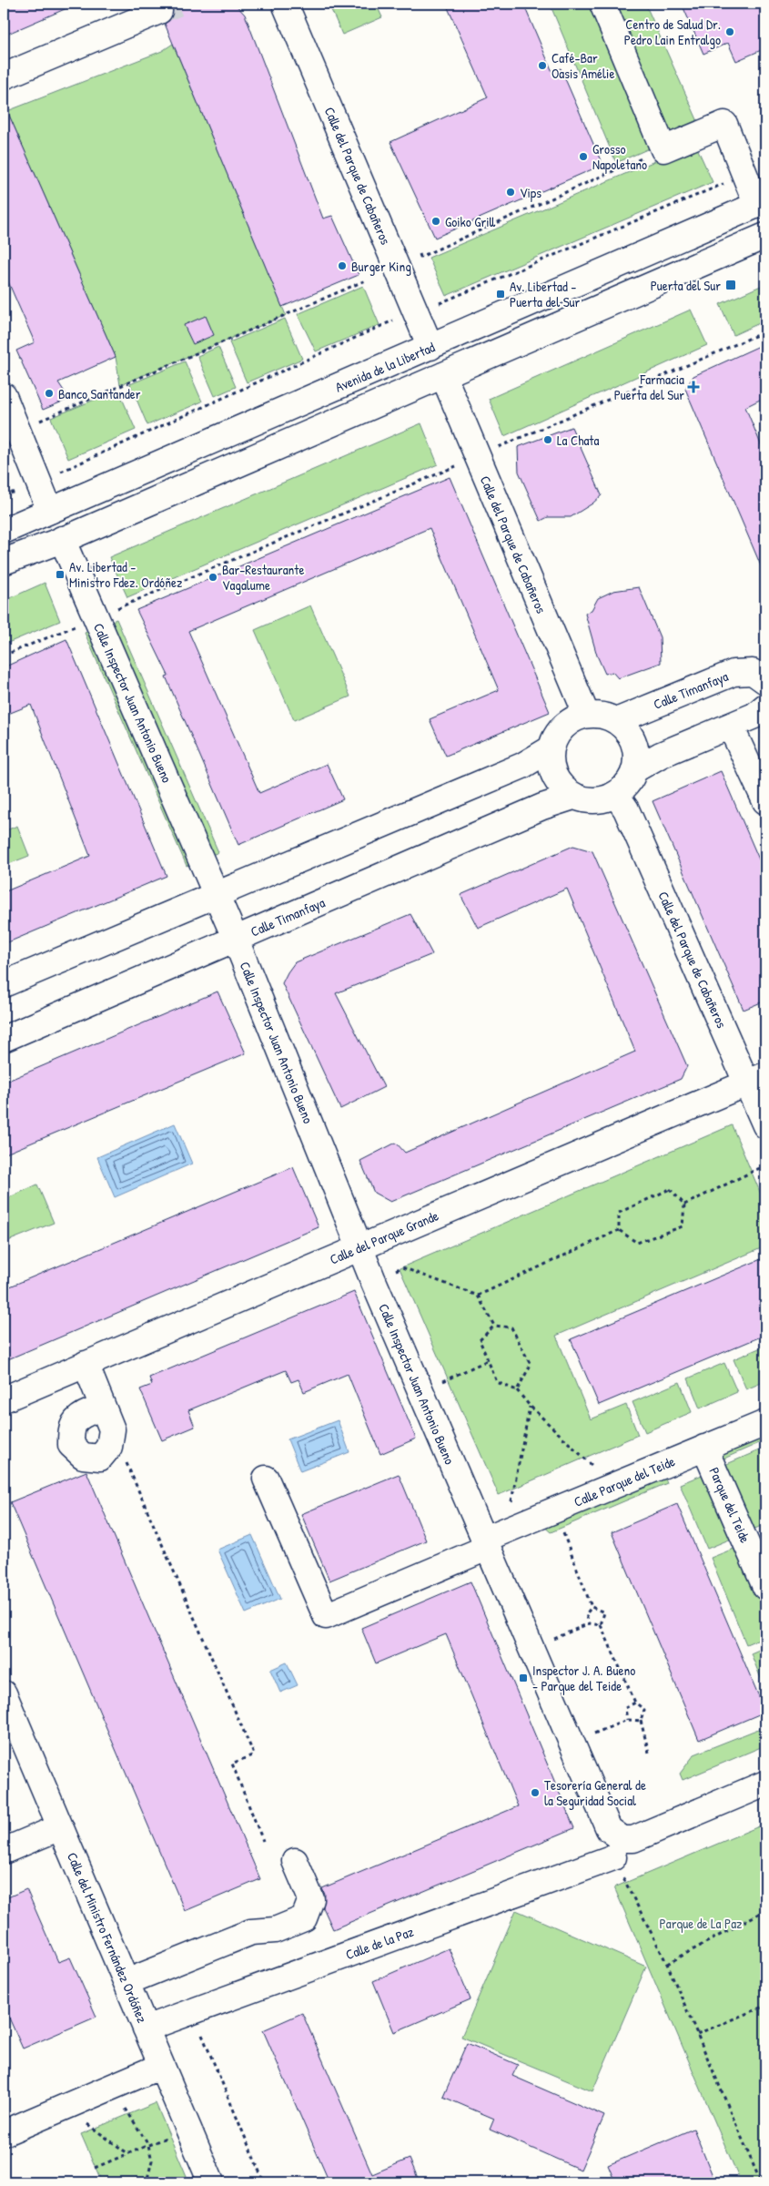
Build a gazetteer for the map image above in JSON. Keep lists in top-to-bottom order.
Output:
{
  "streets": {
    "street": [
      "Calle del Parque de Cabañeros",
      "Avenida de la Libertad",
      "Calle Timanfaya",
      "Calle Inspector Juan Antonio Bueno",
      "Calle del Parque Grande",
      "Calle Parque del Teide",
      "Parque del Teide",
      "Calle del Ministro Fernández Ordóñez",
      "Calle de la Paz"
    ]
  },
  "crossings": [
    ["Calle del Parque de Cabañeros", "Avenida de la Libertad"],
    ["Calle del Parque de Cabañeros", "Calle Timanfaya"],
    ["Calle del Parque de Cabañeros", "Calle del Parque Grande"],
    ["Calle Timanfaya", "Calle Inspector Juan Antonio Bueno"],
    ["Calle Inspector Juan Antonio Bueno", "Calle del Parque Grande"],
    ["Calle Inspector Juan Antonio Bueno", "Calle Parque del Teide"],
    ["Calle Inspector Juan Antonio Bueno", "Calle de la Paz"],
    ["Calle Parque del Teide", "Parque del Teide"],
    ["Calle del Ministro Fernández Ordóñez", "Calle de la Paz"]
  ],
  "parks": ["Parque de La Paz"],
  "places": {
    "other": [
      "Centro de Salud Dr. Pedro Lain Entralgo",
      "Café-Bar Oasis Amélie",
      "Grosso Napoletano",
      "Vips",
      "Goiko Grill",
      "Burger King",
      "Banco Santander",
      "La Chata",
      "Bar-Restaurante Vagalume",
      "Tesorería General de la Seguridad Social"
    ],
    "transit": [
      "Puerta del Sur",
      "Av. Libertad - Puerta del Sur",
      "Av. Libertad - Ministro Fdez. Ordóñez",
      "Inspector J. A. Bueno - Parque del Teide"
    ],
    "health": ["Farmacia Puerta del Sur"]
  }
}
